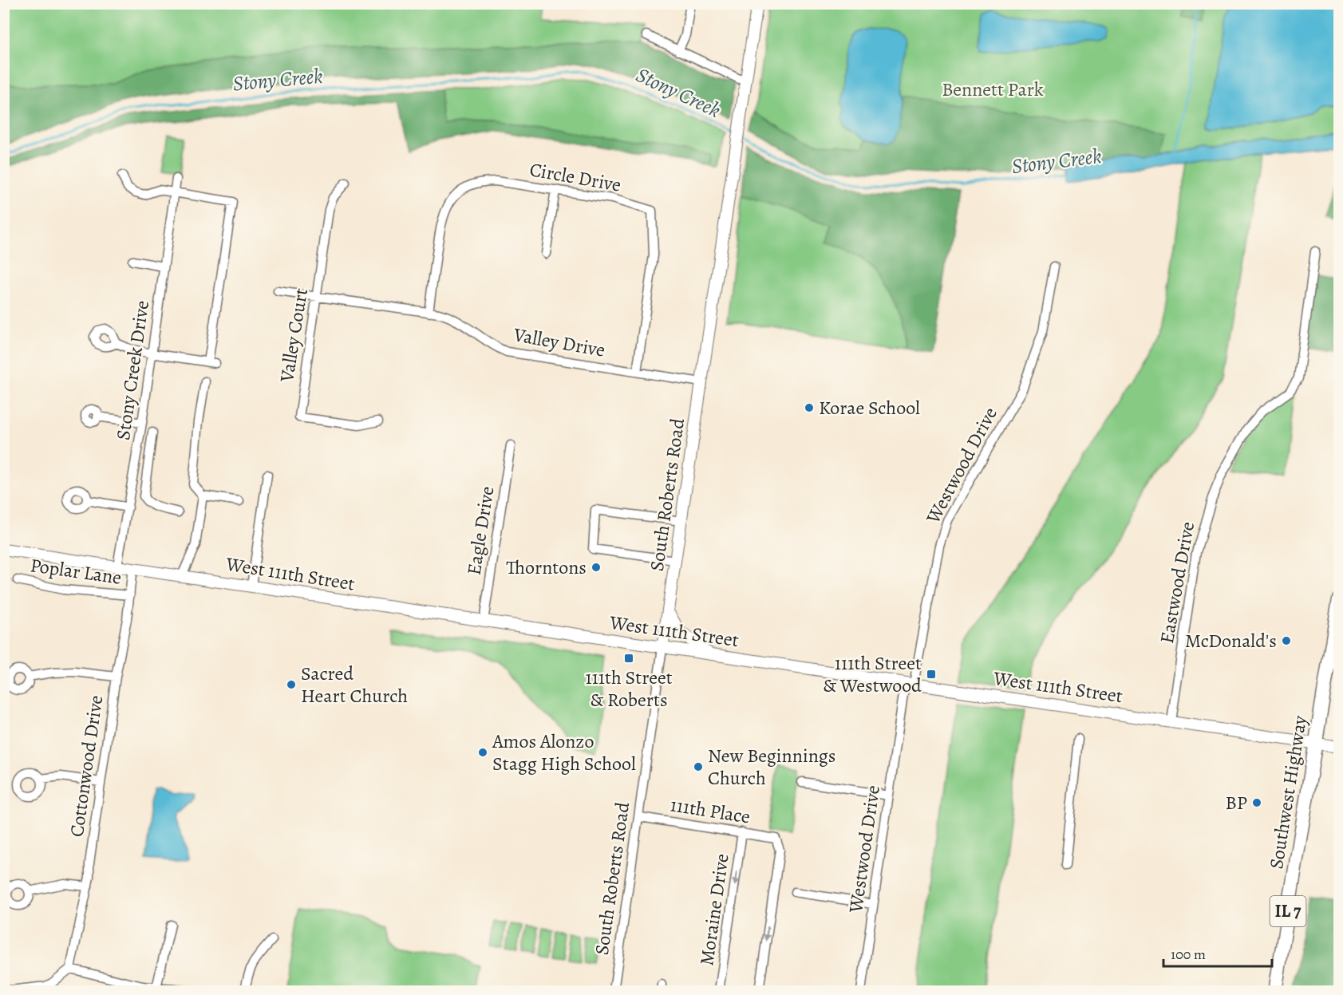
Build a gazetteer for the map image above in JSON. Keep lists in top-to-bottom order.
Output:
{
  "streets": {
    "main road": [
      "South Roberts Road",
      "West 111th Street",
      "Southwest Highway",
      "IL 7"
    ],
    "street": [
      "Circle Drive",
      "Valley Court",
      "Valley Drive",
      "Stony Creek Drive",
      "Westwood Drive",
      "Eagle Drive",
      "Poplar Lane",
      "Eastwood Drive",
      "Cottonwood Drive",
      "111th Place",
      "Moraine Drive"
    ]
  },
  "crossings": [
    ["Circle Drive", "Valley Drive"],
    ["Valley Court", "Valley Drive"],
    ["Valley Drive", "South Roberts Road"],
    ["Stony Creek Drive", "West 111th Street"],
    ["Westwood Drive", "West 111th Street"],
    ["South Roberts Road", "West 111th Street"],
    ["South Roberts Road", "111th Place"],
    ["Eagle Drive", "West 111th Street"],
    ["Poplar Lane", "Cottonwood Drive"],
    ["West 111th Street", "Eastwood Drive"],
    ["West 111th Street", "Cottonwood Drive"],
    ["West 111th Street", "Southwest Highway"],
    ["111th Place", "Moraine Drive"]
  ],
  "one_way": ["111th Place", "Moraine Drive"],
  "water": ["Stony Creek"],
  "parks": ["Bennett Park"],
  "places": {
    "other": [
      "Korae School",
      "Thorntons",
      "McDonald's",
      "Sacred Heart Church",
      "Amos Alonzo Stagg High School",
      "New Beginnings Church",
      "BP"
    ],
    "transit": ["111th Street & Roberts", "111th Street & Westwood"]
  },
  "scale_bar": "100 m"
}
